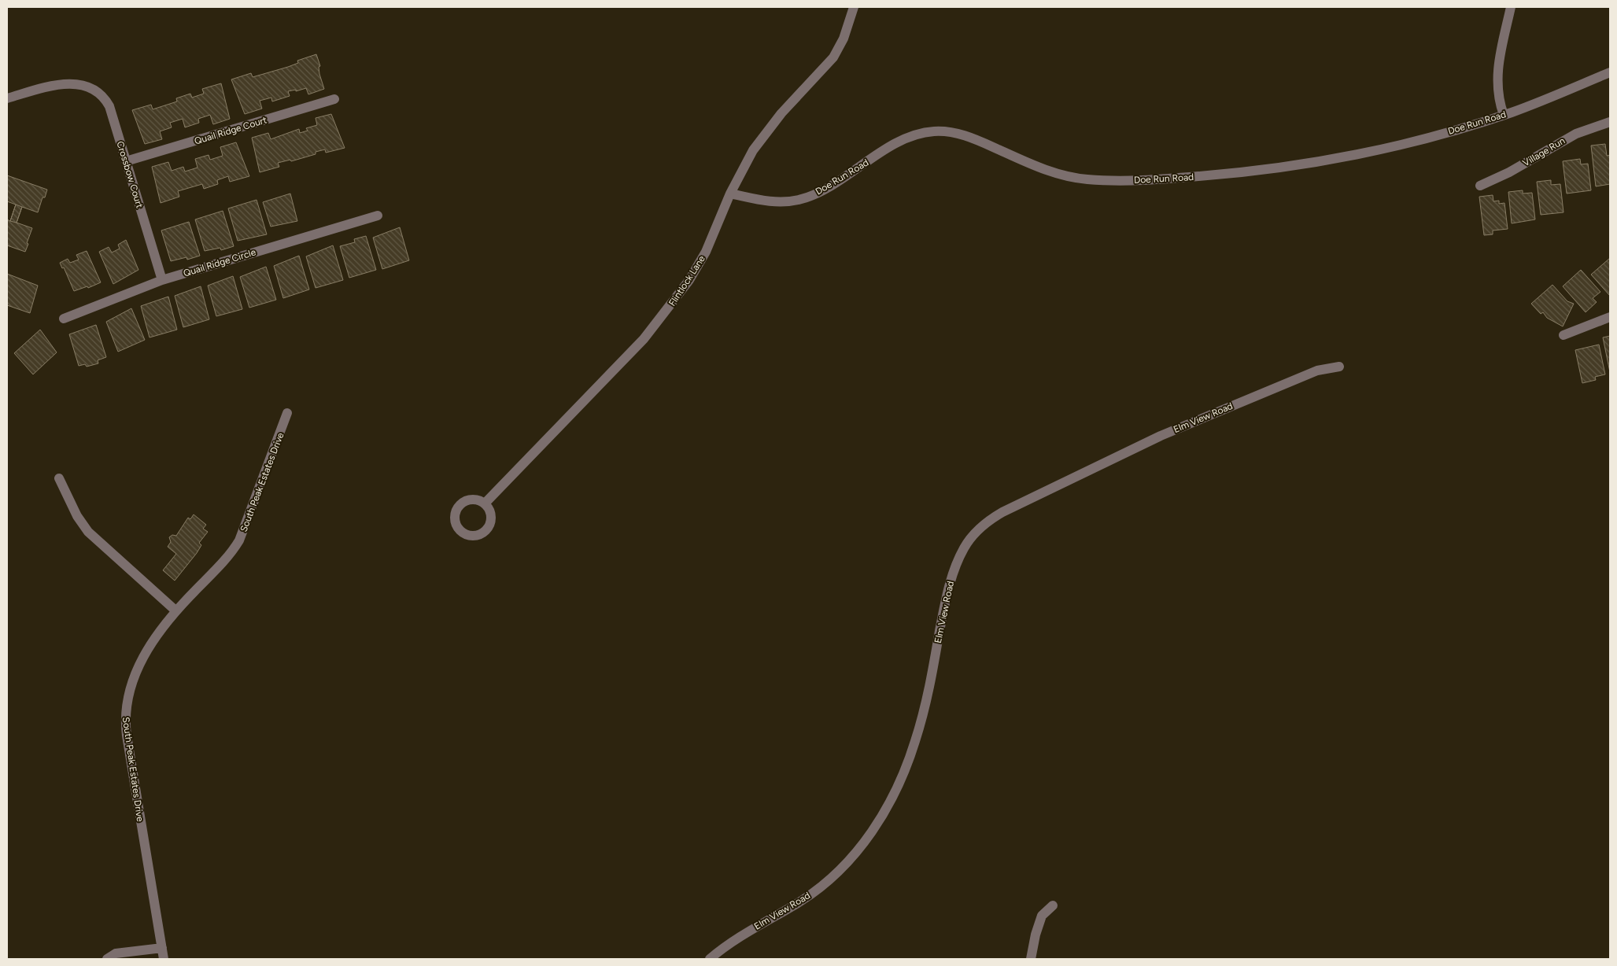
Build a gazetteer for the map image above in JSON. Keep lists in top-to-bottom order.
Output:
{
  "streets": {
    "street": [
      "Doe Run Road",
      "Quail Ridge Court",
      "Village Run",
      "Crossbow Court",
      "Quail Ridge Circle",
      "Flintlock Lane",
      "Elm View Road",
      "South Peak Estates Drive"
    ]
  },
  "crossings": [
    ["Doe Run Road", "Flintlock Lane"],
    ["Quail Ridge Court", "Crossbow Court"],
    ["Crossbow Court", "Quail Ridge Circle"]
  ]
}
